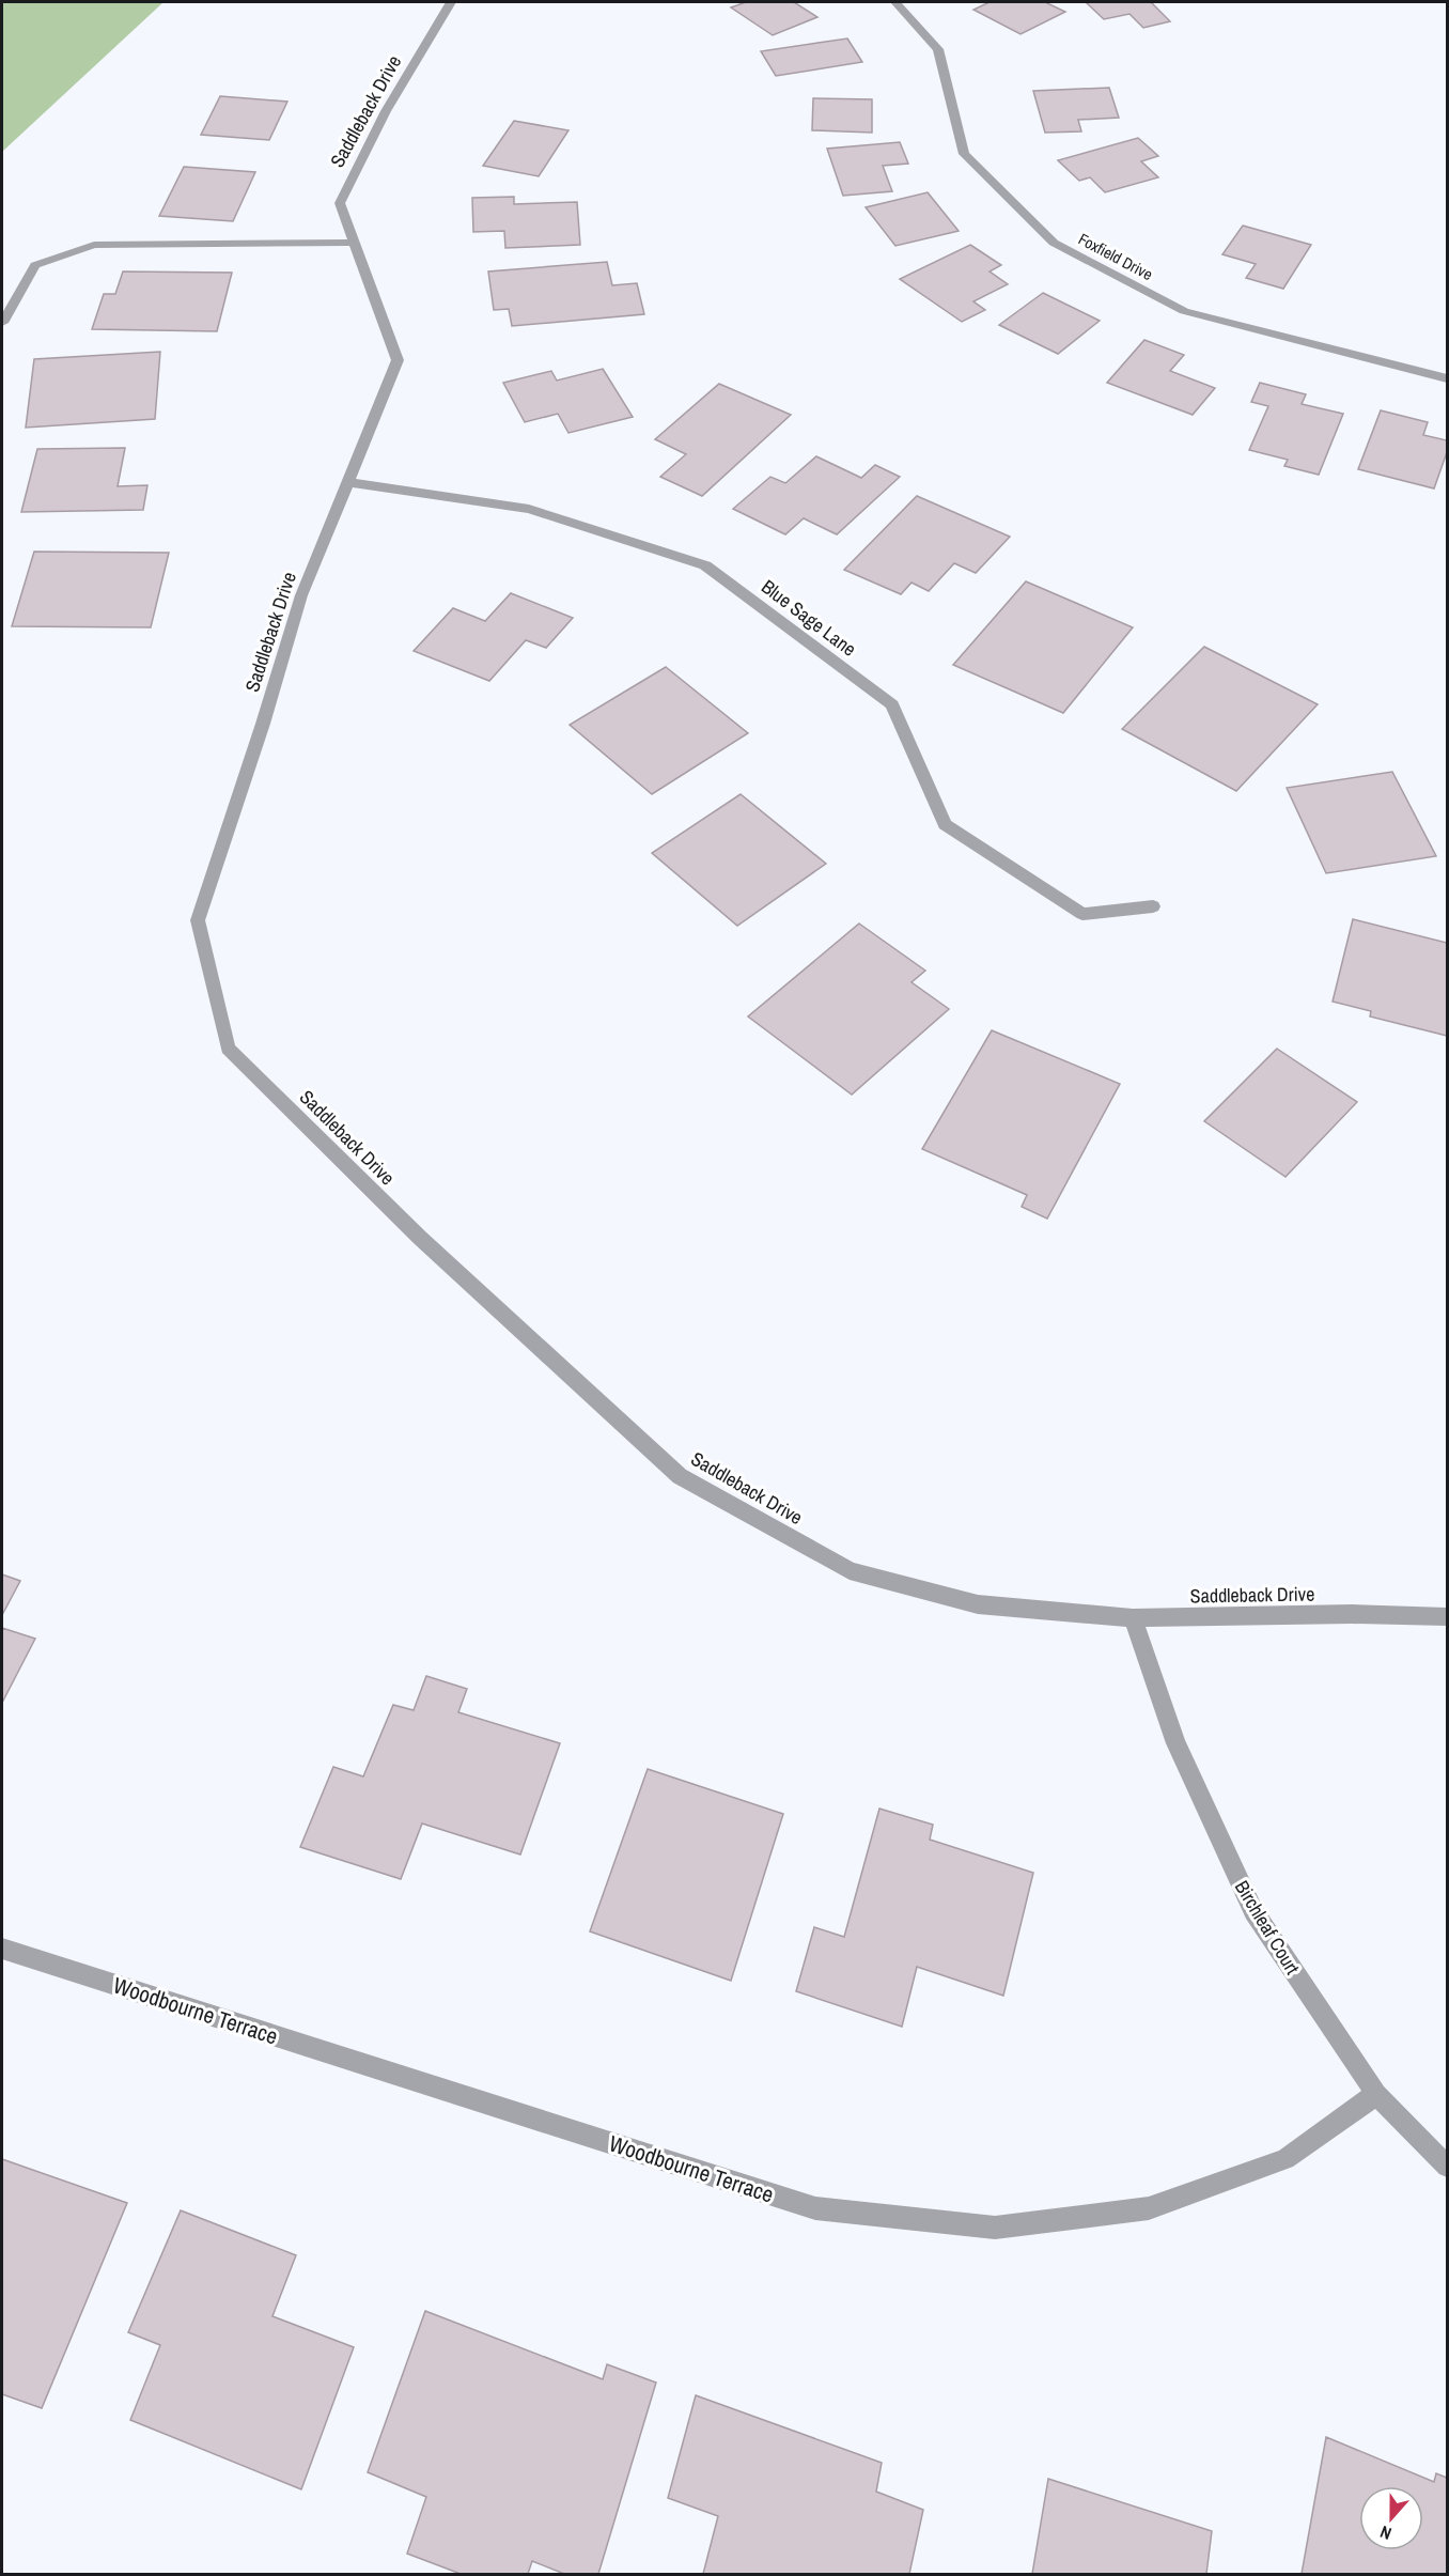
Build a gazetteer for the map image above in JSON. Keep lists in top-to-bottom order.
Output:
{
  "streets": {
    "street": [
      "Saddleback Drive",
      "Foxfield Drive",
      "Blue Sage Lane",
      "Birchleaf Court",
      "Woodbourne Terrace"
    ]
  },
  "crossings": [
    ["Saddleback Drive", "Blue Sage Lane"],
    ["Saddleback Drive", "Birchleaf Court"],
    ["Birchleaf Court", "Woodbourne Terrace"]
  ],
  "north": "bottom"
}
